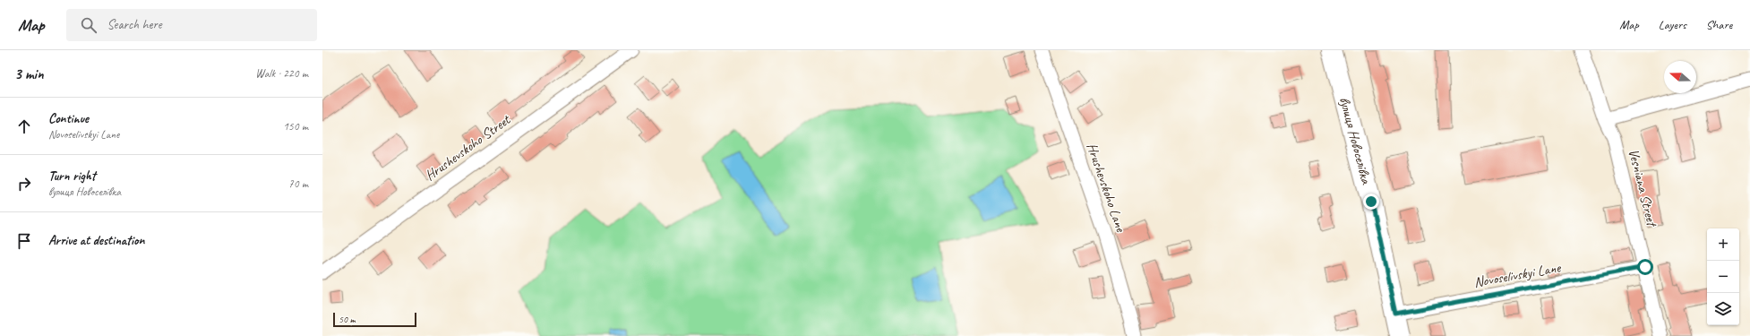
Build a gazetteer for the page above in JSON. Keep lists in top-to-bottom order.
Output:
{
  "streets": {
    "main road": ["вулиця Новоселівка"],
    "street": [
      "Hrushevskoho Street",
      "Hrushevskoho Lane",
      "Vesniana Street",
      "Novoselivskyi Lane"
    ]
  },
  "crossings": [
    ["вулиця Новоселівка", "Novoselivskyi Lane"],
    ["Vesniana Street", "Novoselivskyi Lane"]
  ],
  "scale_bar": "50 m",
  "north": "left",
  "page": {
    "header": "Map",
    "search": "Search here",
    "nav": ["Map", "Layers", "Share"],
    "heading": ["3 min", "Walk · 220 m"],
    "list": [
      ["Continue", "Novoselivskyi Lane", "150 m"],
      ["Turn right", "вулиця Новоселівка", "70 m"],
      "Arrive at destination"
    ],
    "map_buttons": ["+", "−"],
    "scale": "50 m"
  }
}
